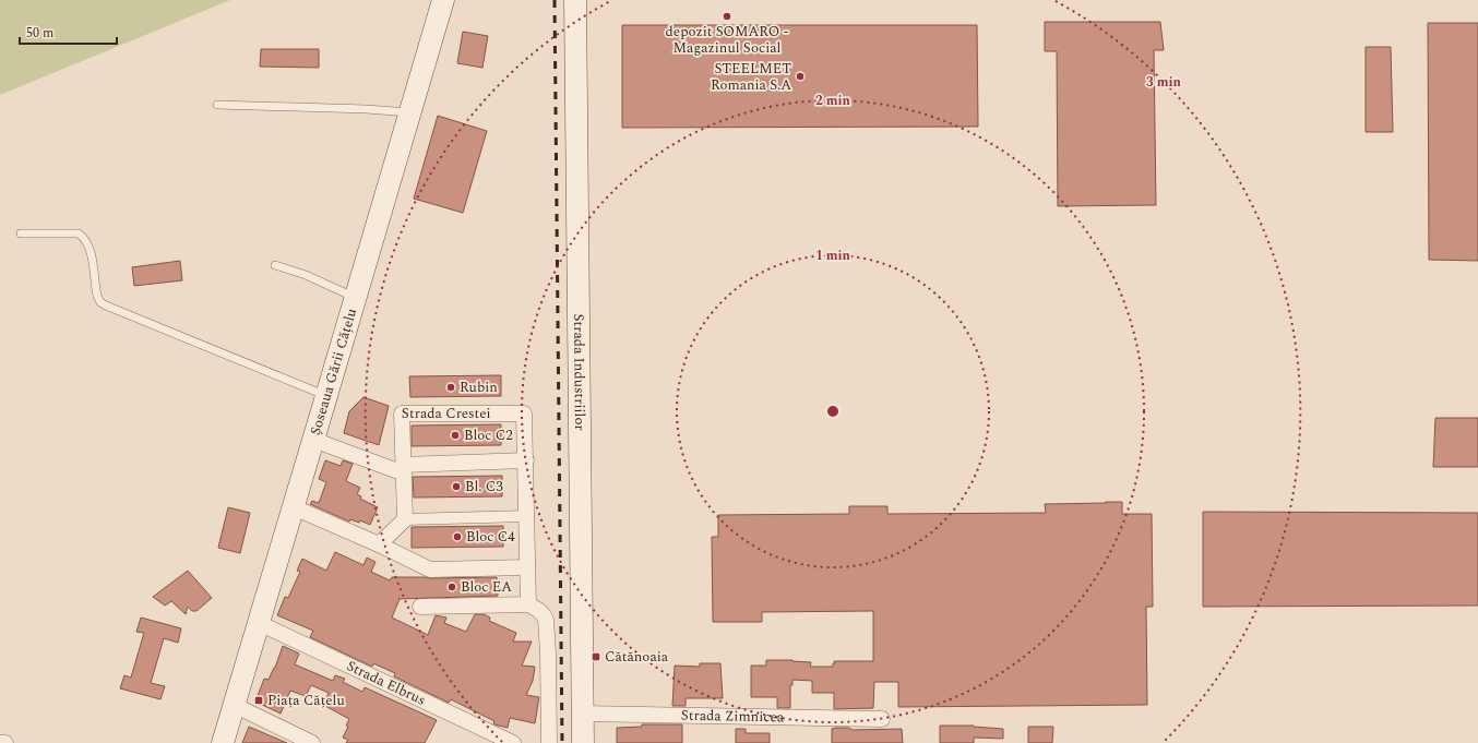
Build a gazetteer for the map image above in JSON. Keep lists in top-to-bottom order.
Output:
{
  "streets": {
    "main road": ["Șoseaua Gării Cățelu", "Strada Industriilor"],
    "street": ["Strada Crestei", "Strada Elbrus", "Strada Zimnicea"]
  },
  "crossings": [
    ["Șoseaua Gării Cățelu", "Strada Elbrus"],
    ["Strada Industriilor", "Strada Zimnicea"]
  ],
  "places": {
    "other": [
      "depozit SOMARO - Magazinul Social",
      "STEELMET Romania S.A",
      "Rubin",
      "Bloc C2",
      "Bl. C3",
      "Bloc C4",
      "Bloc EA"
    ],
    "transit": ["Cătănoaia", "Piața Cățelu"]
  },
  "scale_bar": "50 m",
  "rings": ["3 min", "2 min", "1 min"]
}
